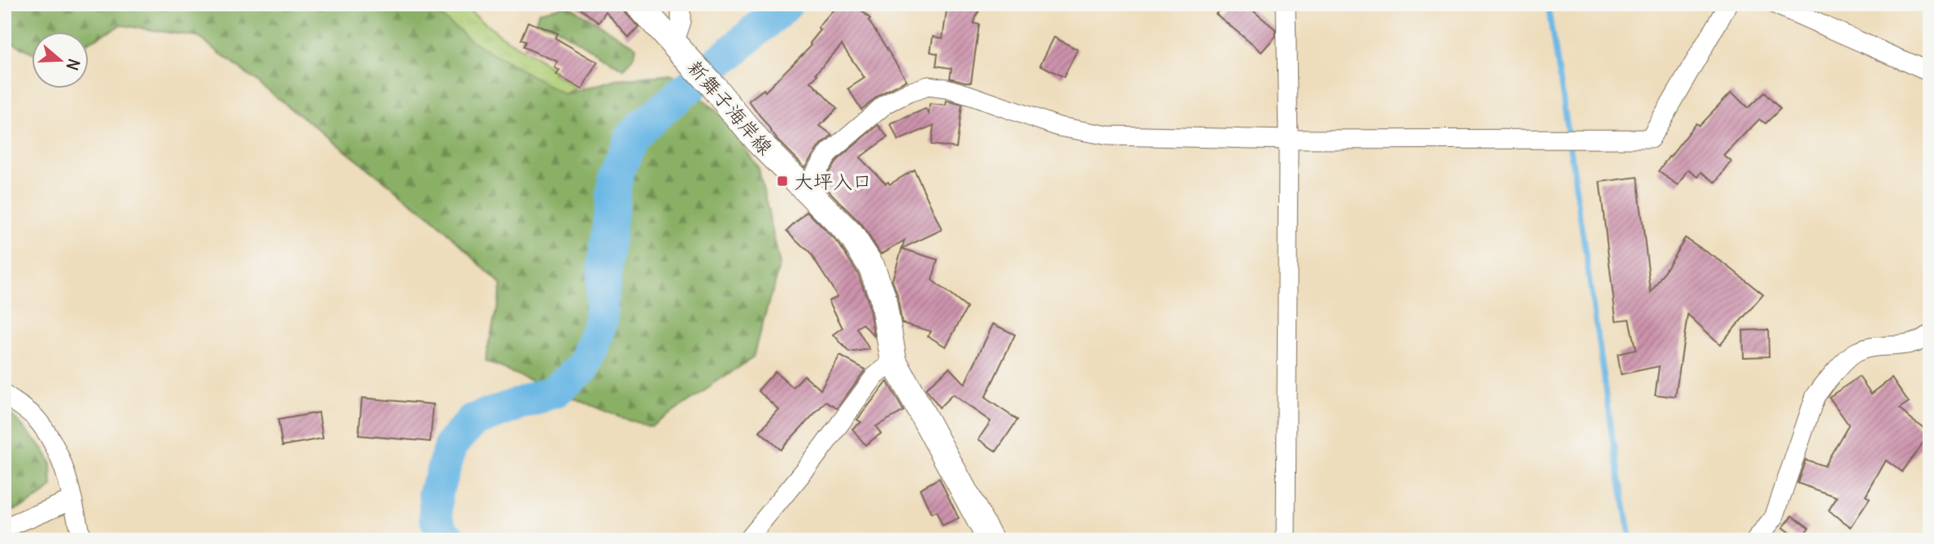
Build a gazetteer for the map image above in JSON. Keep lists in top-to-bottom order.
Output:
{
  "streets": {
    "main road": ["新舞子海岸線"]
  },
  "places": {
    "transit": ["大坪入口"]
  },
  "north": "right"
}
